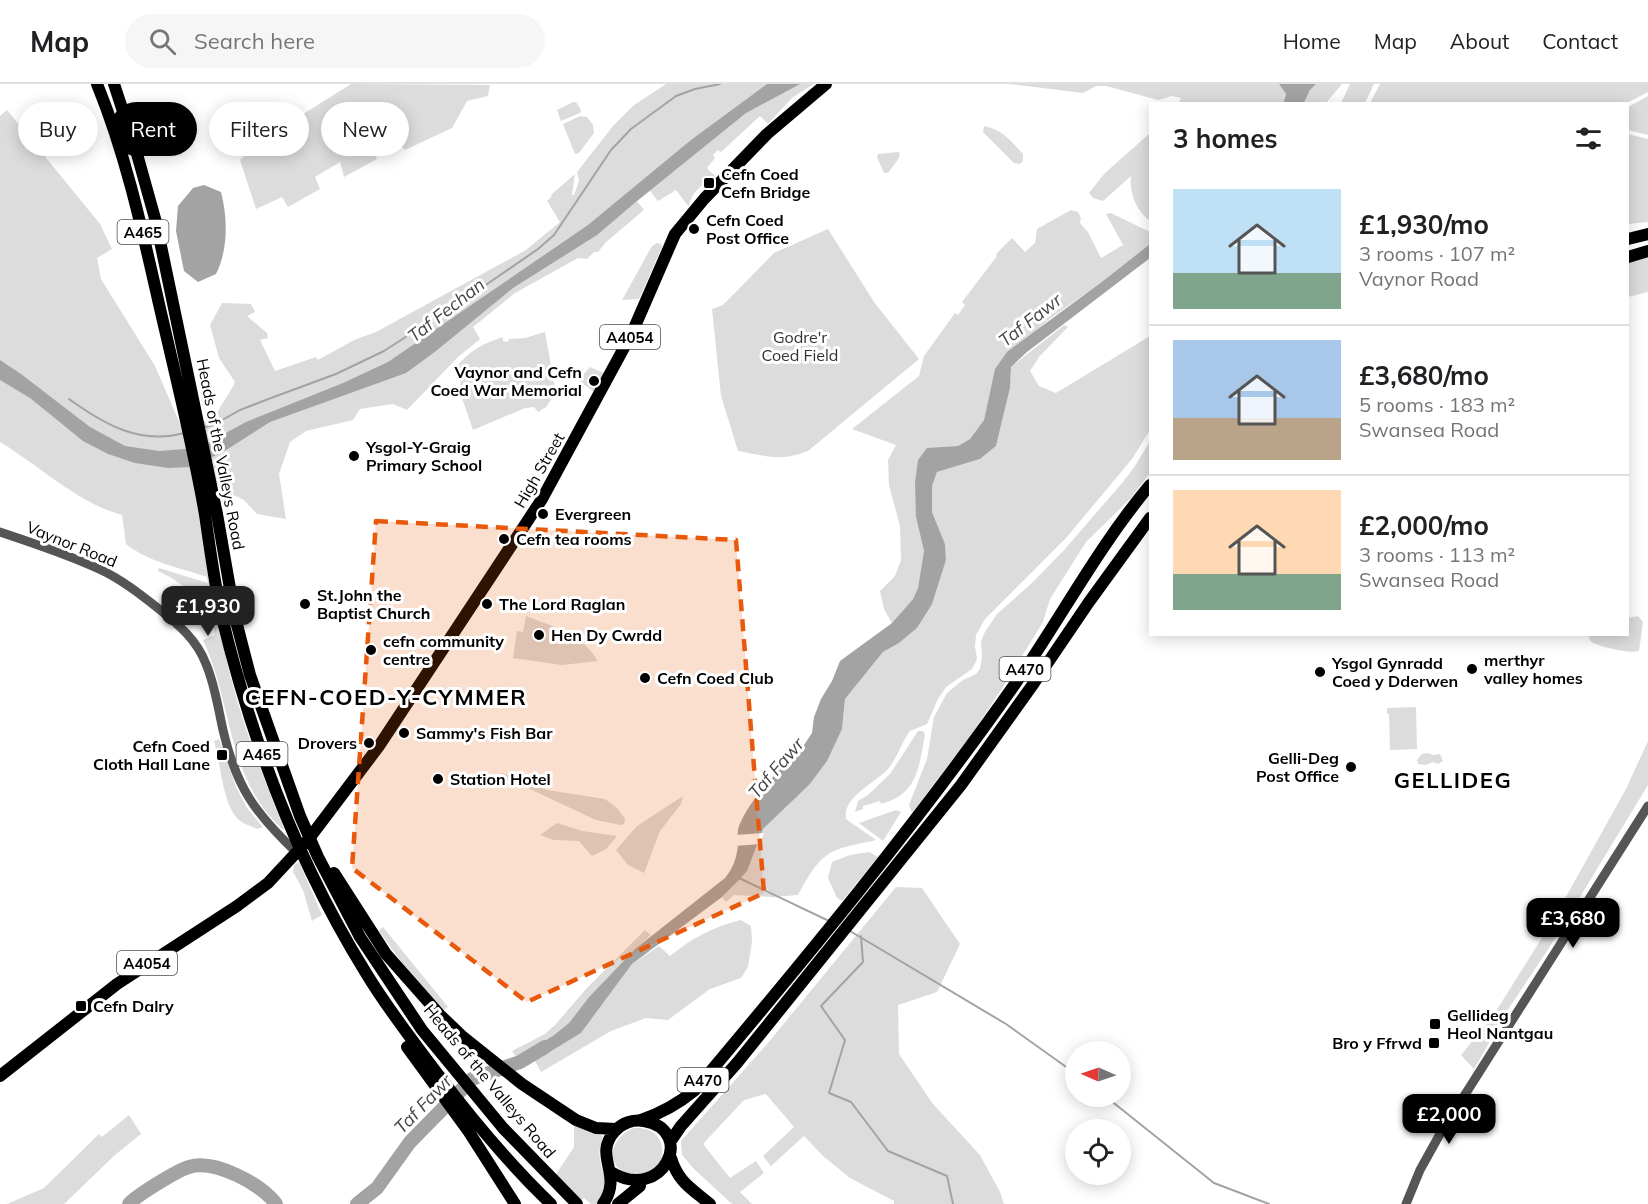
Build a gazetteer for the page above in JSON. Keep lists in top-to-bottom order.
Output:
{
  "streets": {
    "main road": [
      "A465",
      "A4054",
      "Heads of the Valleys Road",
      "High Street",
      "A470"
    ],
    "street": ["Vaynor Road"]
  },
  "crossings": [
    ["A4054", "High Street"],
    ["A4054", "Vaynor Road"],
    ["High Street", "Vaynor Road"]
  ],
  "districts": ["CEFN-COED-Y-CYMMER", "GELLIDEG"],
  "water": ["Taf Fechan", "Taf Fawr"],
  "parks": ["Godre'r Coed Field"],
  "places": {
    "transit": [
      "Cefn Coed Cefn Bridge",
      "Cefn Coed Cloth Hall Lane",
      "Cefn Dalry",
      "Gellideg Heol Nantgau",
      "Bro y Ffrwd"
    ],
    "other": [
      "Cefn Coed Post Office",
      "Vaynor and Cefn Coed War Memorial",
      "Ysgol-Y-Graig Primary School",
      "Evergreen",
      "Cefn tea rooms",
      "St.John the Baptist Church",
      "The Lord Raglan",
      "Hen Dy Cwrdd",
      "cefn community centre",
      "merthyr valley homes",
      "Ysgol Gynradd Coed y Dderwen",
      "Cefn Coed Club",
      "Sammy's Fish Bar",
      "Drovers",
      "Gelli-Deg Post Office",
      "Station Hotel"
    ]
  },
  "north": "left",
  "page": {
    "header": "Map",
    "search": "Search here",
    "nav": [
      "Home",
      "Map",
      "About",
      "Contact"
    ],
    "chip": [
      "Buy",
      "Rent",
      "Filters",
      "New"
    ],
    "heading": "3 homes",
    "list": [
      {
        "name": "£1,930/mo",
        "note": "3 rooms · 107 m² · Vaynor Road"
      },
      {
        "name": "£3,680/mo",
        "note": "5 rooms · 183 m² · Swansea Road"
      },
      {
        "name": "£2,000/mo",
        "note": "3 rooms · 113 m² · Swansea Road"
      }
    ],
    "price": ["£1,930", "£3,680", "£2,000"]
  }
}
